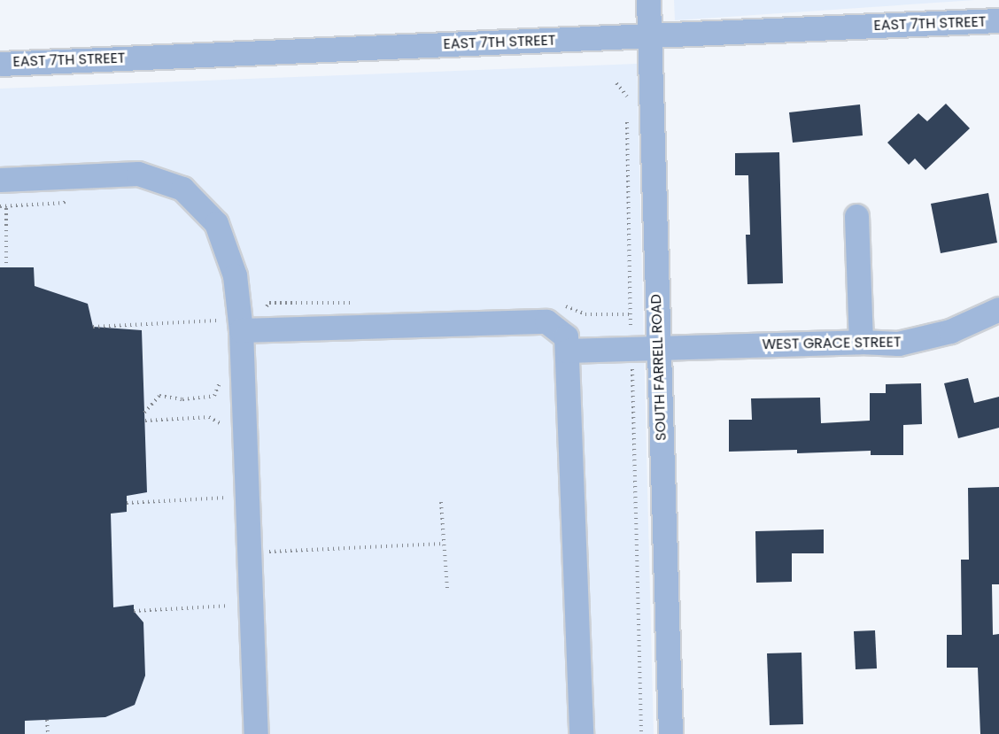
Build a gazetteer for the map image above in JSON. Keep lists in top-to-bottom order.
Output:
{
  "streets": {
    "street": ["EAST 7TH STREET", "WEST GRACE STREET", "SOUTH FARRELL ROAD"]
  },
  "crossings": [
    ["EAST 7TH STREET", "SOUTH FARRELL ROAD"],
    ["WEST GRACE STREET", "SOUTH FARRELL ROAD"]
  ]
}
